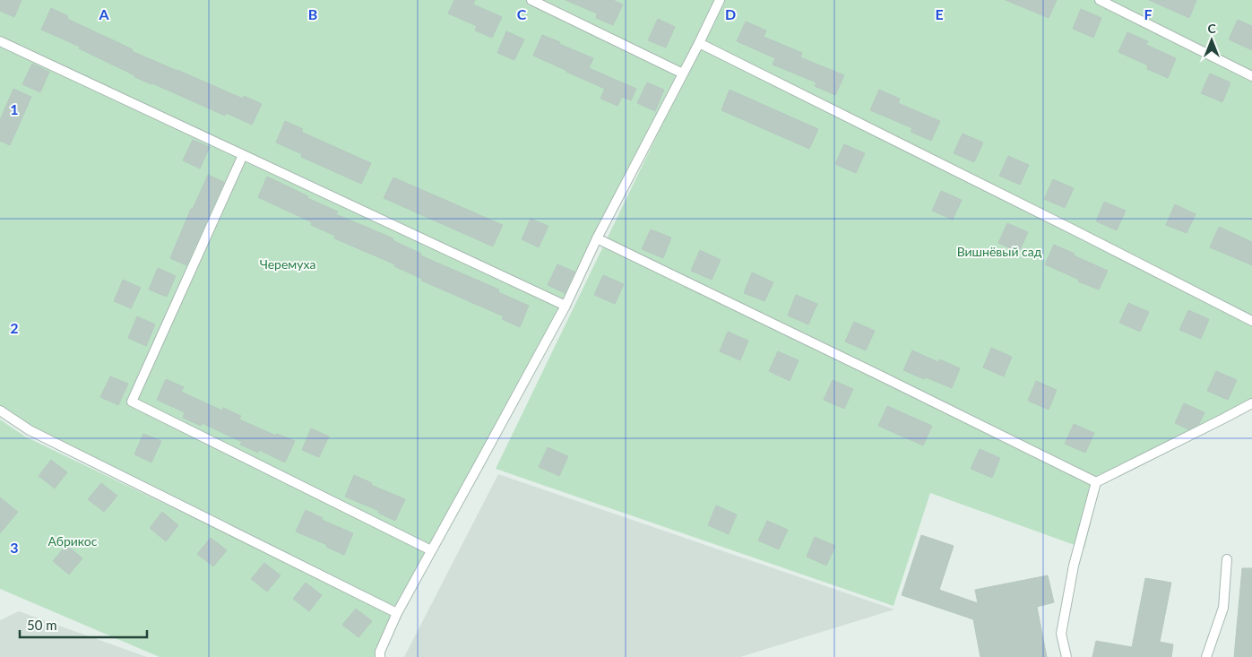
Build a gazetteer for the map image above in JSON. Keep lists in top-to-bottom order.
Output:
{
  "parks": ["Вишнёвый сад", "Черемуха", "Абрикос"],
  "scale_bar": "50 m",
  "north": "top",
  "grid": {
    "columns": [
      "A",
      "B",
      "C",
      "D",
      "E",
      "F"
    ],
    "rows": ["1", "2", "3"]
  }
}
